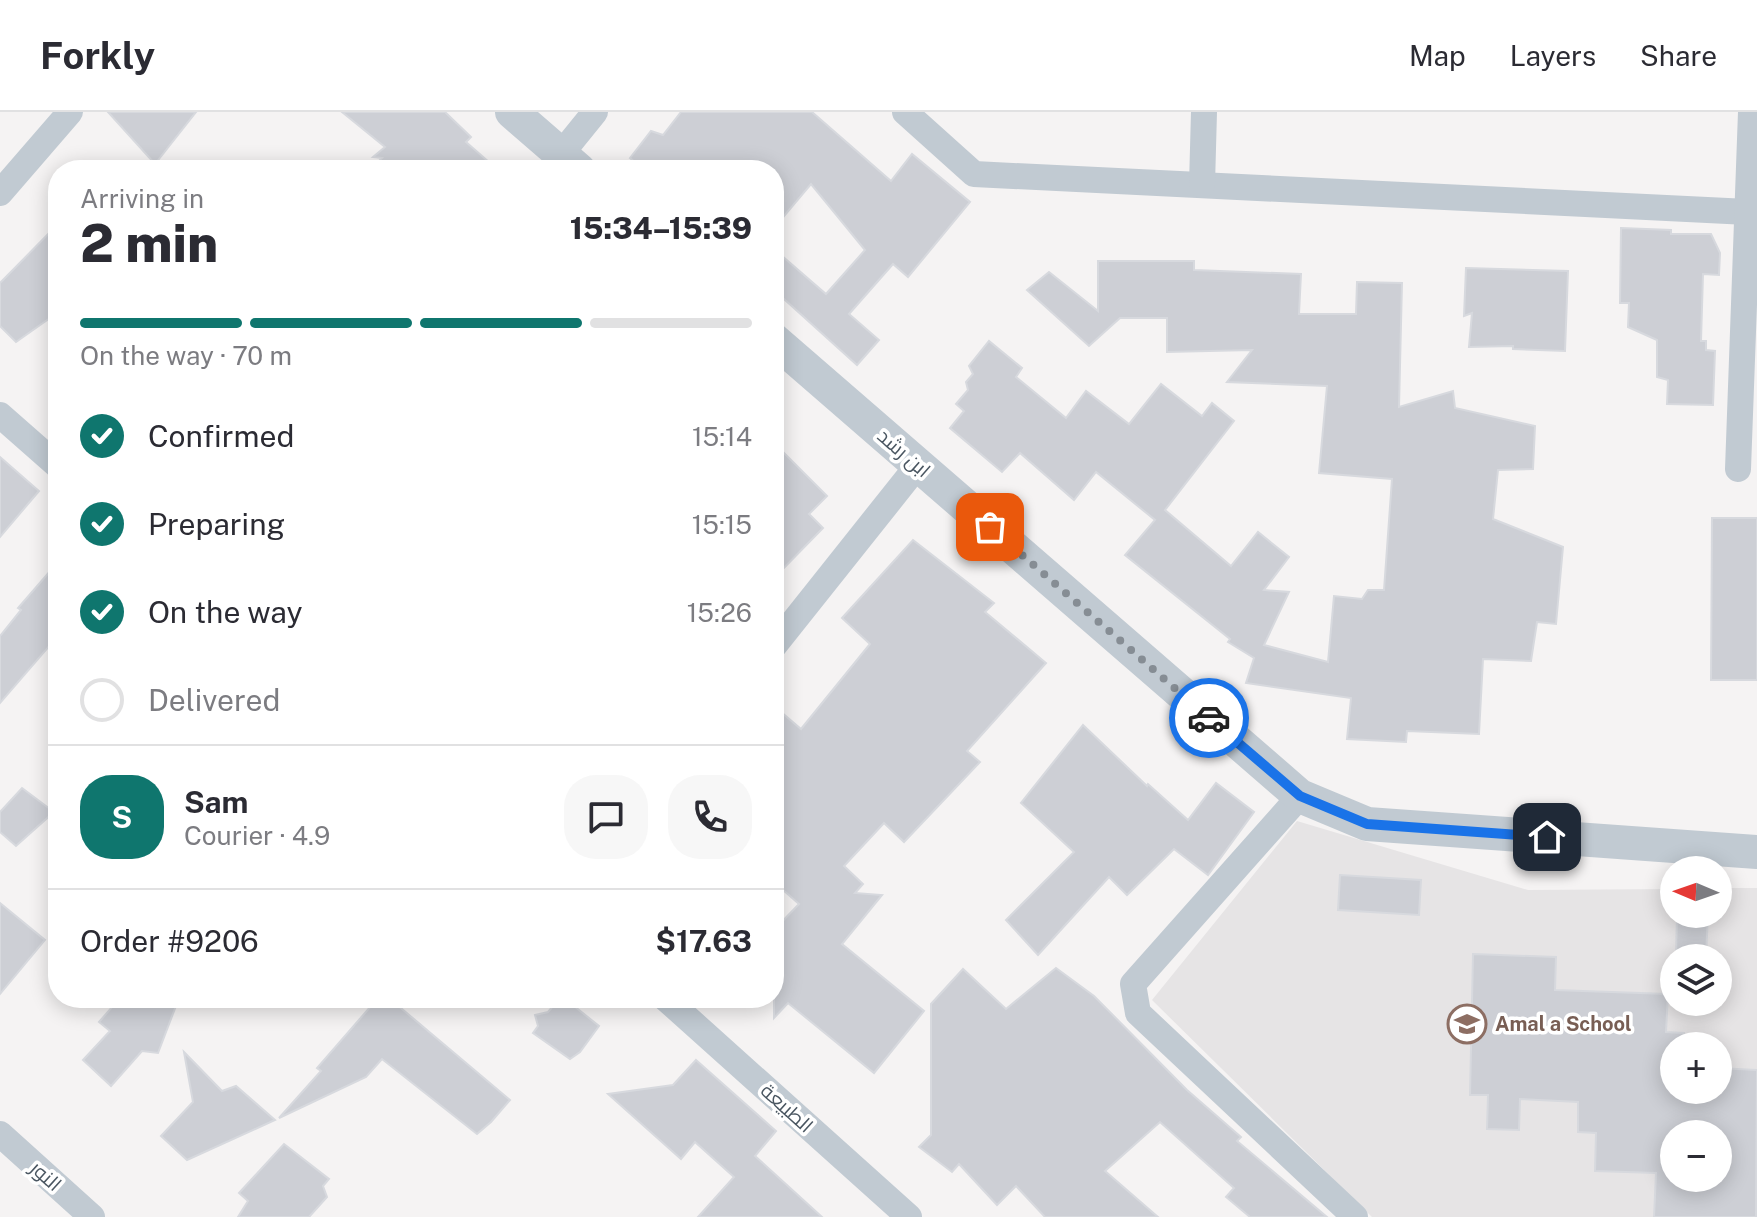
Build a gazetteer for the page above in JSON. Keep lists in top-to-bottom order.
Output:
{
  "streets": {
    "street": ["ابن رشد", "الطبيعة", "النور"]
  },
  "places": {
    "school or university": ["Amal a School"]
  },
  "north": "left",
  "page": {
    "header": "Forkly",
    "nav": ["Map", "Layers", "Share"],
    "heading": ["2 min", "Arriving in", "15:34–15:39"],
    "panel": [
      "Sam",
      "Courier · 4.9",
      "Order #9206",
      "$17.63"
    ],
    "bar": "On the way · 70 m",
    "list": [
      ["Confirmed", "15:14"],
      ["Preparing", "15:15"],
      ["On the way", "15:26"],
      "Delivered"
    ],
    "round": "S",
    "map_buttons": ["+", "−"]
  }
}
